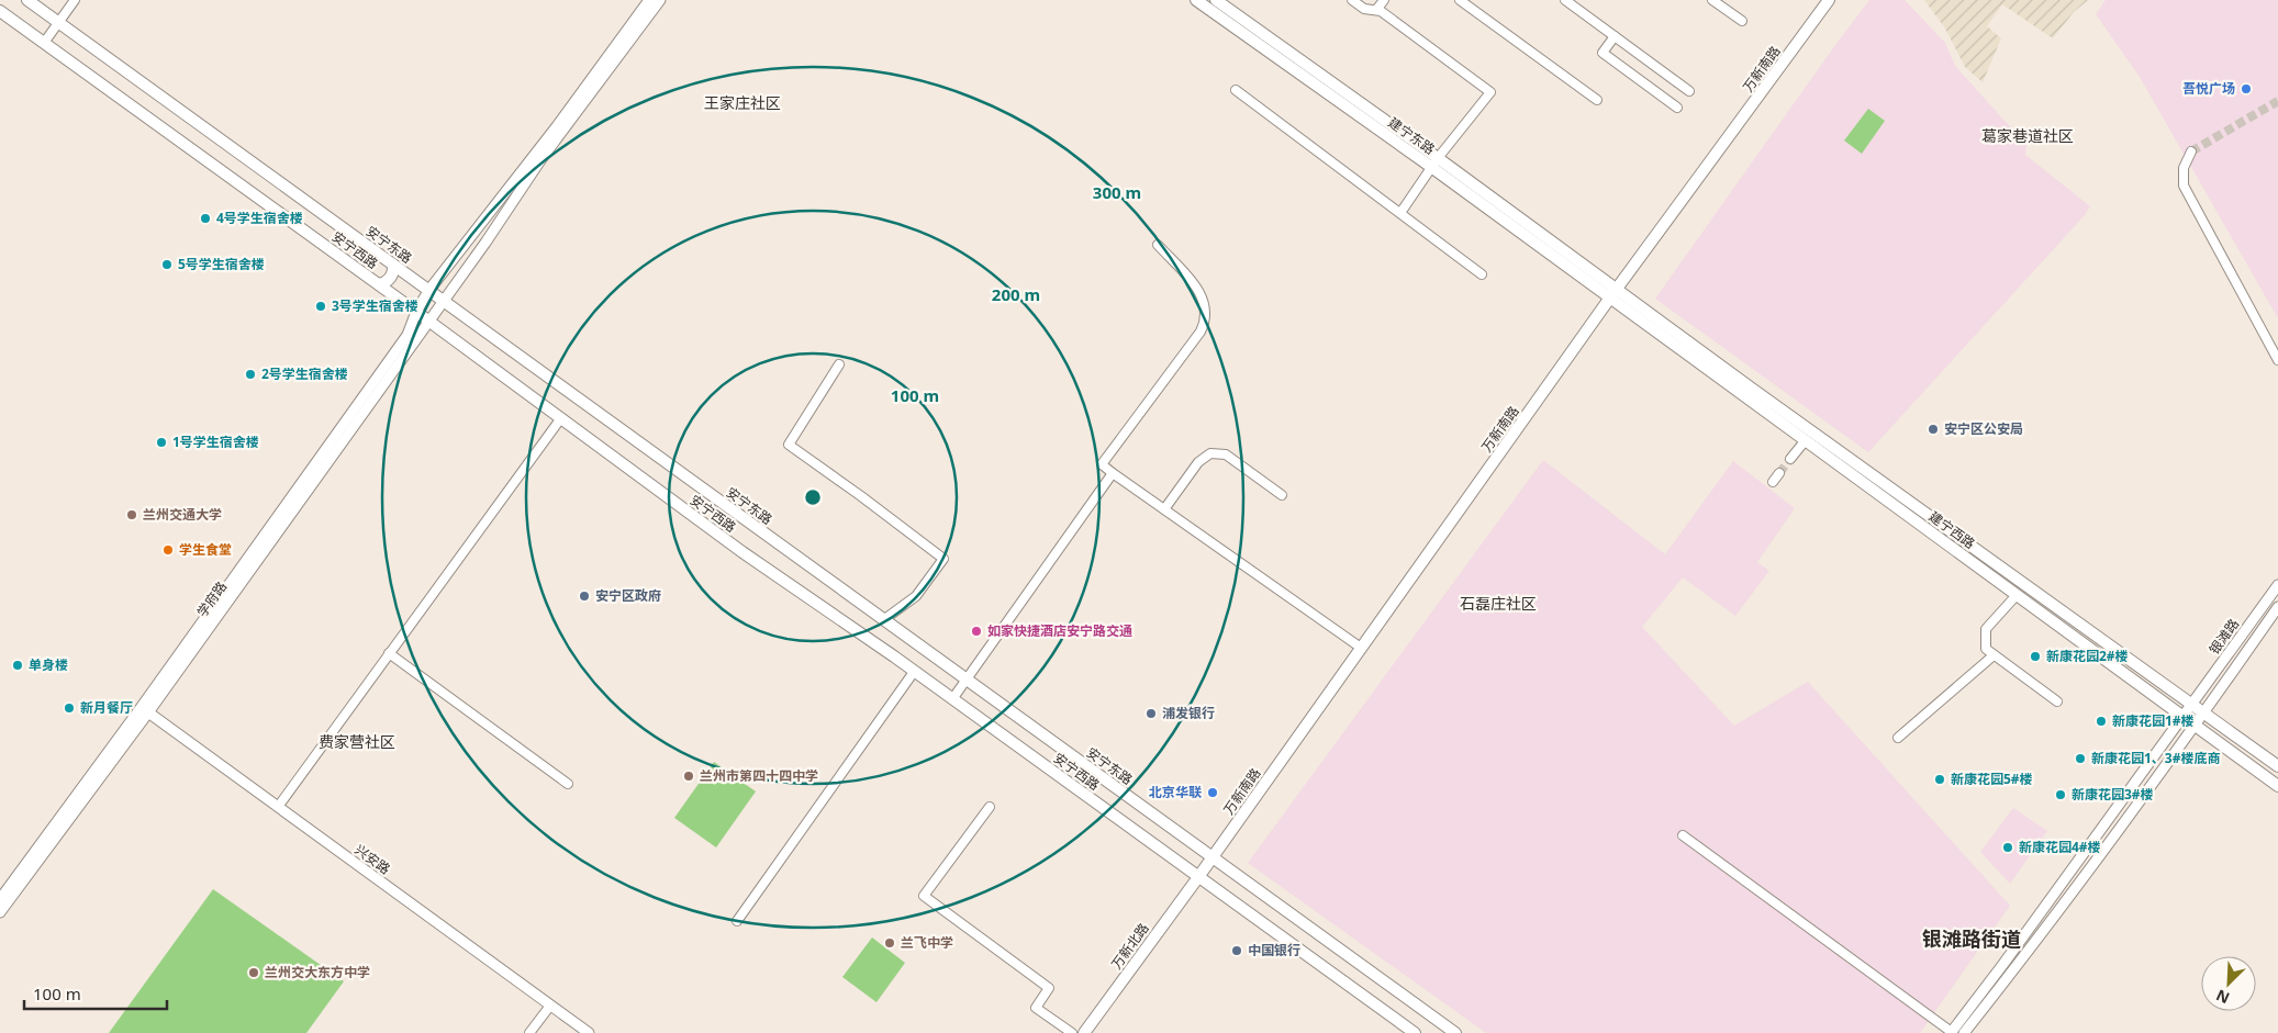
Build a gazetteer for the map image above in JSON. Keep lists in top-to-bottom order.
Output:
{
  "streets": {
    "main road": [
      "万新南路",
      "建宁东路",
      "安宁东路",
      "安宁西路",
      "建宁西路",
      "万新北路"
    ],
    "street": ["学府路", "银滩路", "兴安路"]
  },
  "crossings": [
    ["万新南路", "建宁东路"],
    ["万新南路", "安宁东路"],
    ["万新南路", "安宁西路"],
    ["万新南路", "建宁西路"],
    ["万新南路", "万新北路"],
    ["建宁东路", "建宁西路"],
    ["安宁东路", "学府路"],
    ["安宁西路", "学府路"],
    ["安宁西路", "万新北路"],
    ["建宁西路", "银滩路"],
    ["学府路", "兴安路"]
  ],
  "districts": [
    "王家庄社区",
    "葛家巷道社区",
    "石磊庄社区",
    "费家营社区",
    "银滩路街道"
  ],
  "places": [
    "吾悦广场",
    "4号学生宿舍楼",
    "5号学生宿舍楼",
    "3号学生宿舍楼",
    "2号学生宿舍楼",
    "安宁区公安局",
    "1号学生宿舍楼",
    "兰州交通大学",
    "学生食堂",
    "安宁区政府",
    "如家快捷酒店安宁路交通",
    "新康花园2#楼",
    "单身楼",
    "新月餐厅",
    "浦发银行",
    "新康花园1#楼",
    "新康花园1、3#楼底商",
    "兰州市第四十四中学",
    "新康花园5#楼",
    "北京华联",
    "新康花园3#楼",
    "新康花园4#楼",
    "兰飞中学",
    "中国银行",
    "兰州交大东方中学"
  ],
  "scale_bar": "100 m",
  "north": "bottom left",
  "rings": ["300 m", "200 m", "100 m"]
}
